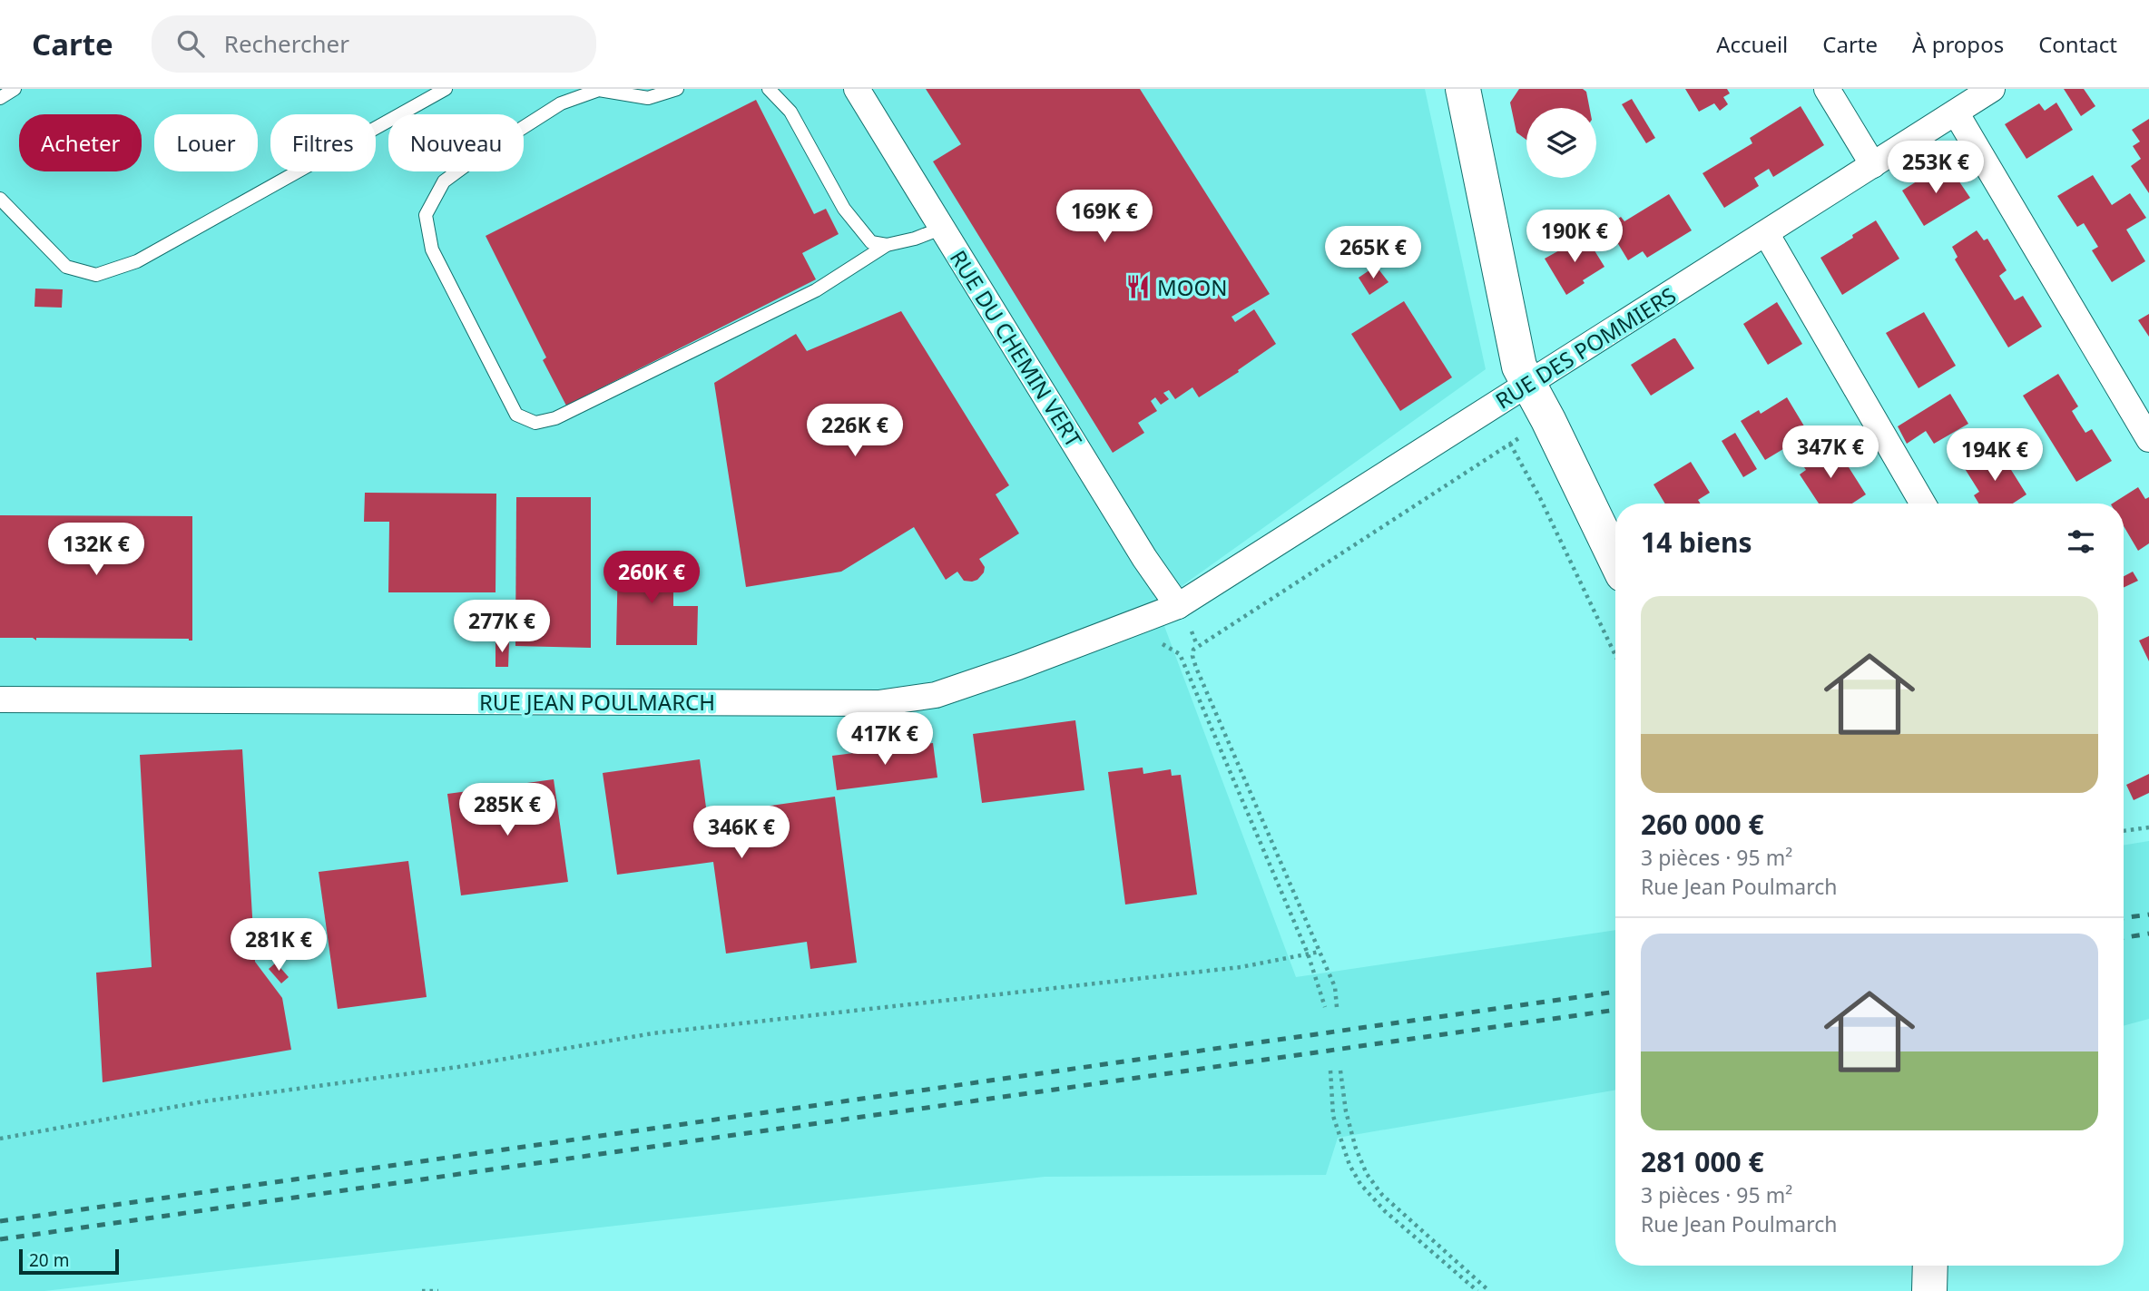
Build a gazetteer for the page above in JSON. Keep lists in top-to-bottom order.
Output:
{
  "streets": {
    "street": ["RUE DES POMMIERS", "RUE DU CHEMIN VERT", "RUE JEAN POULMARCH"]
  },
  "crossings": [
    ["RUE DES POMMIERS", "RUE DU CHEMIN VERT"],
    ["RUE DES POMMIERS", "RUE JEAN POULMARCH"],
    ["RUE DU CHEMIN VERT", "RUE JEAN POULMARCH"]
  ],
  "places": {
    "restaurant": ["MOON"]
  },
  "scale_bar": "20 m",
  "page": {
    "header": "Carte",
    "search": "Rechercher",
    "nav": [
      "Accueil",
      "Carte",
      "À propos",
      "Contact"
    ],
    "chip": [
      "Acheter",
      "Louer",
      "Filtres",
      "Nouveau"
    ],
    "price": [
      "253K €",
      "169K €",
      "190K €",
      "265K €",
      "226K €",
      "347K €",
      "194K €",
      "132K €",
      "260K €",
      "277K €",
      "417K €",
      "285K €",
      "346K €",
      "281K €"
    ],
    "heading": "14 biens",
    "list": [
      {
        "name": "260 000 €",
        "note": "3 pièces · 95 m² · Rue Jean Poulmarch"
      },
      {
        "name": "281 000 €",
        "note": "3 pièces · 95 m² · Rue Jean Poulmarch"
      }
    ],
    "scale": "20 m"
  }
}
